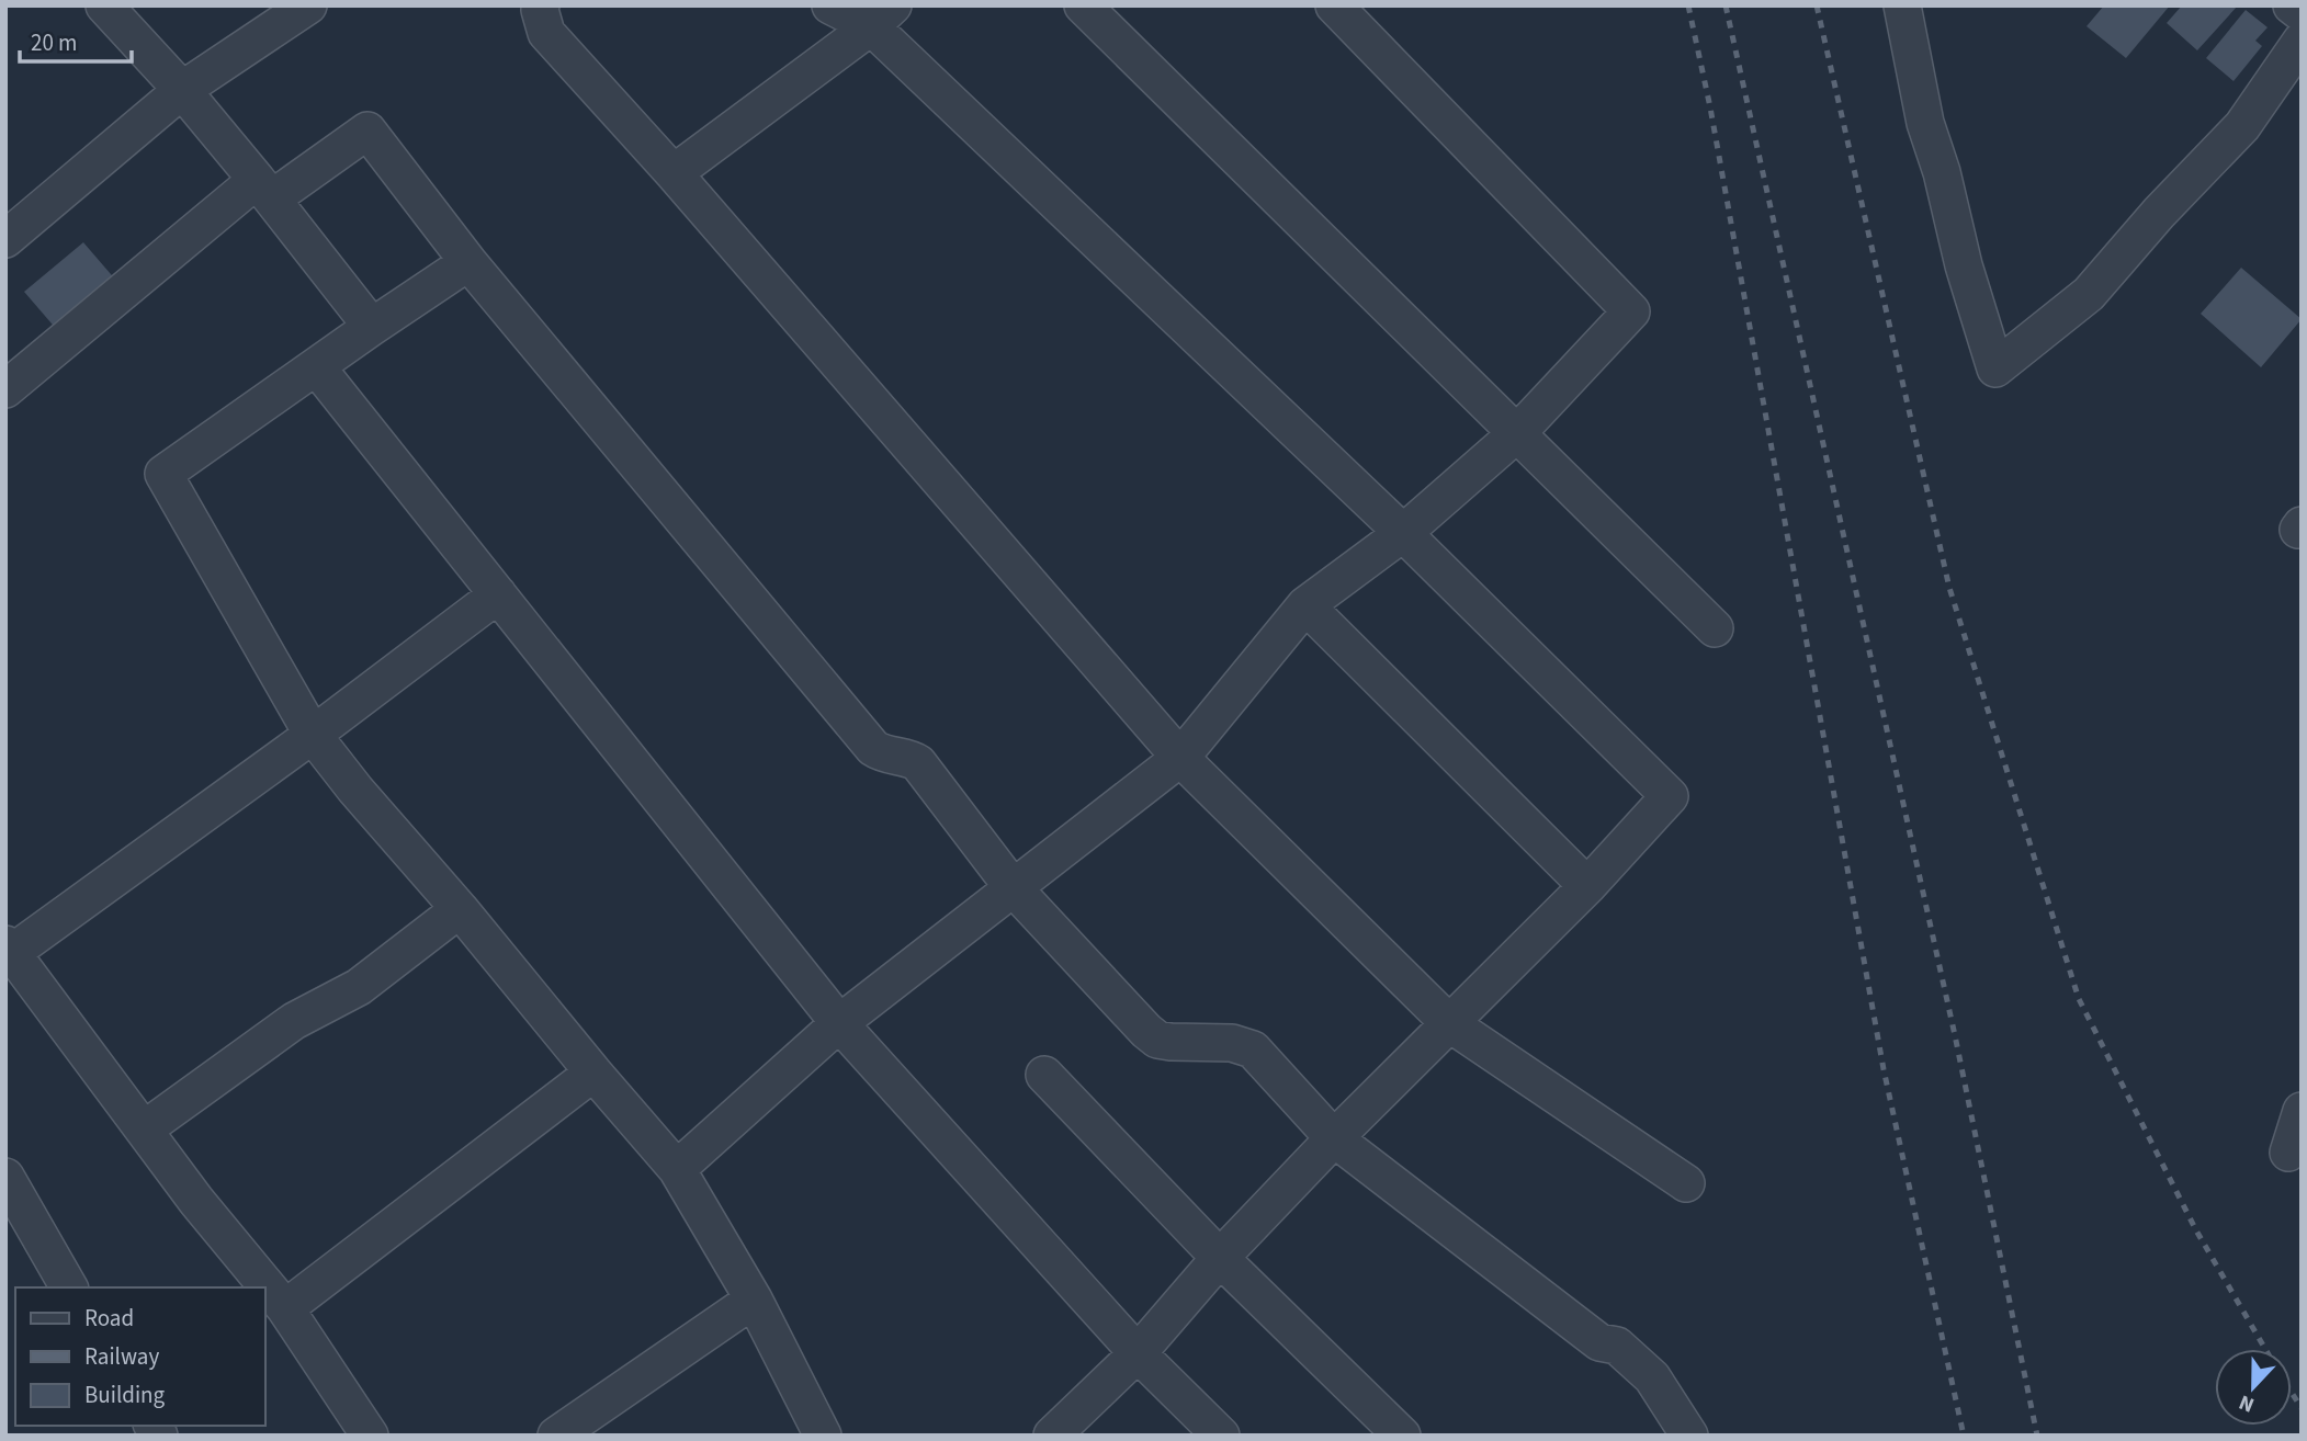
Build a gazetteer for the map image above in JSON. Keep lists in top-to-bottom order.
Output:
{
  "legend": ["Road", "Railway", "Building"],
  "scale_bar": "20 m",
  "north": "bottom"
}
